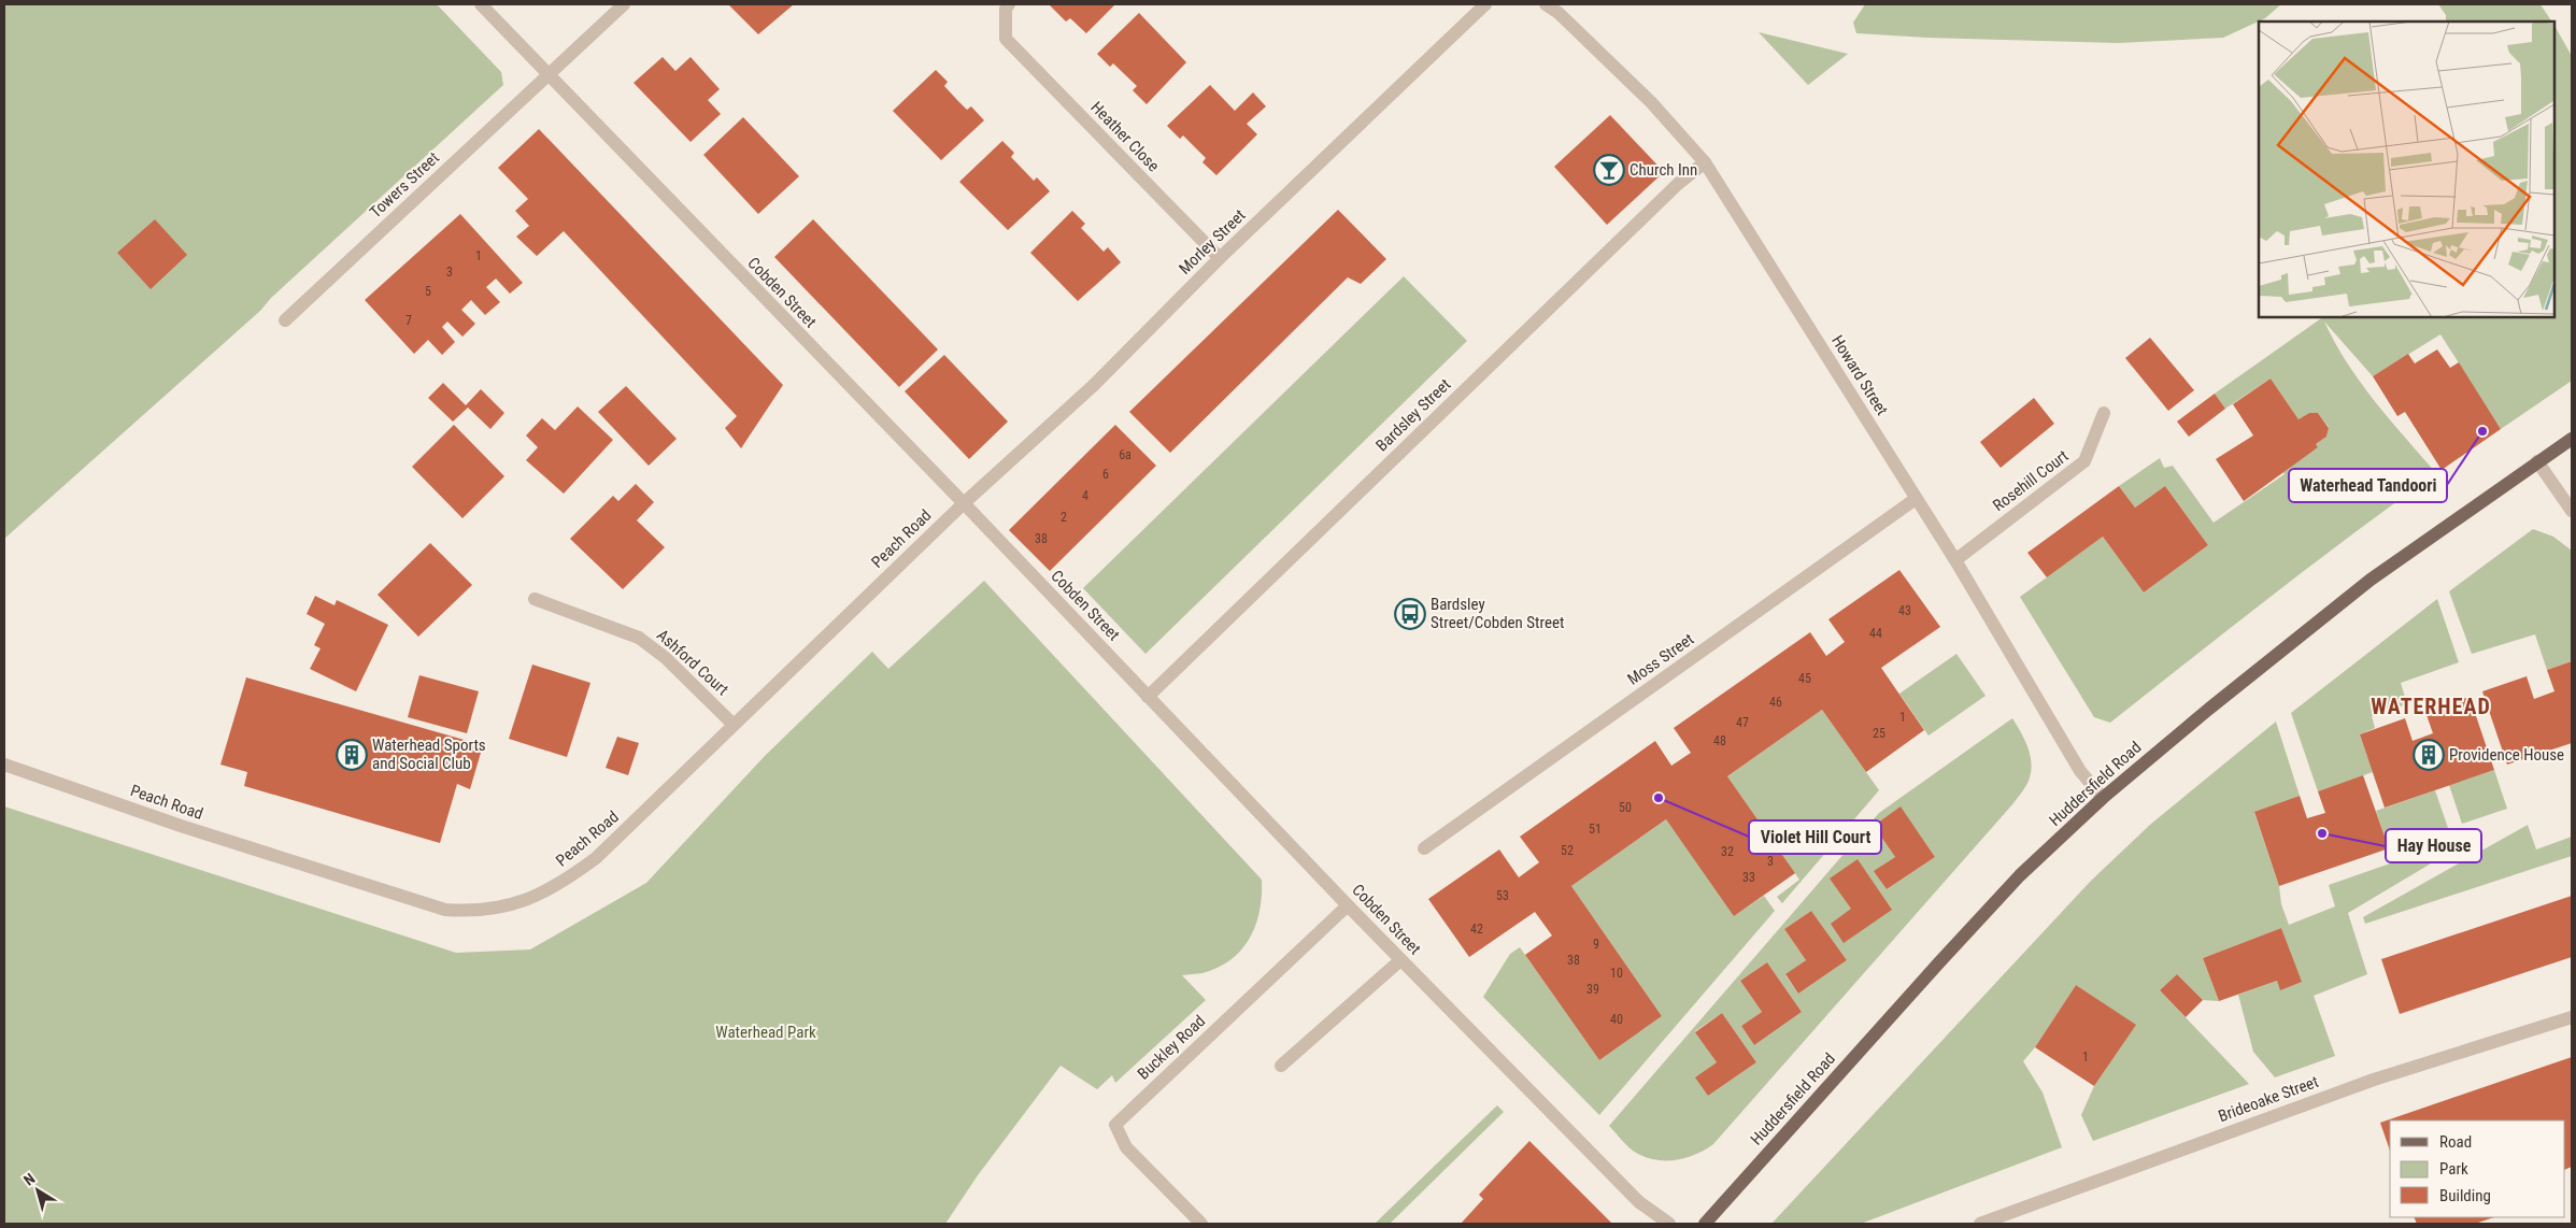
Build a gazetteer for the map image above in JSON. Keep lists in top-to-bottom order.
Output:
{
  "streets": {
    "main road": ["Huddersfield Road"],
    "street": [
      "Heather Close",
      "Towers Street",
      "Morley Street",
      "Cobden Street",
      "Howard Street",
      "Bardsley Street",
      "Rosehill Court",
      "Peach Road",
      "Moss Street",
      "Ashford Court",
      "Buckley Road",
      "Brideoake Street"
    ]
  },
  "crossings": [
    ["Heather Close", "Morley Street"],
    ["Towers Street", "Cobden Street"],
    ["Morley Street", "Cobden Street"],
    ["Morley Street", "Peach Road"],
    ["Cobden Street", "Bardsley Street"],
    ["Cobden Street", "Peach Road"],
    ["Cobden Street", "Buckley Road"],
    ["Howard Street", "Bardsley Street"],
    ["Howard Street", "Rosehill Court"],
    ["Howard Street", "Moss Street"],
    ["Howard Street", "Huddersfield Road"],
    ["Peach Road", "Ashford Court"]
  ],
  "districts": ["WATERHEAD"],
  "parks": ["Waterhead Park"],
  "places": {
    "bar": ["Church Inn"],
    "other": ["Waterhead Tandoori", "Violet Hill Court", "Hay House"],
    "bus stop": ["Bardsley Street/Cobden Street"],
    "building": ["Waterhead Sports and Social Club", "Providence House"]
  },
  "house_numbers": [
    "1",
    "3",
    "5",
    "7",
    "6a",
    "6",
    "4",
    "2",
    "38",
    "43",
    "44",
    "45",
    "46",
    "1",
    "47",
    "25",
    "48",
    "50",
    "51",
    "52",
    "32",
    "3",
    "33",
    "53",
    "42",
    "9",
    "38",
    "10",
    "39",
    "40",
    "1"
  ],
  "legend": ["Road", "Park", "Building"],
  "north": "top left"
}
